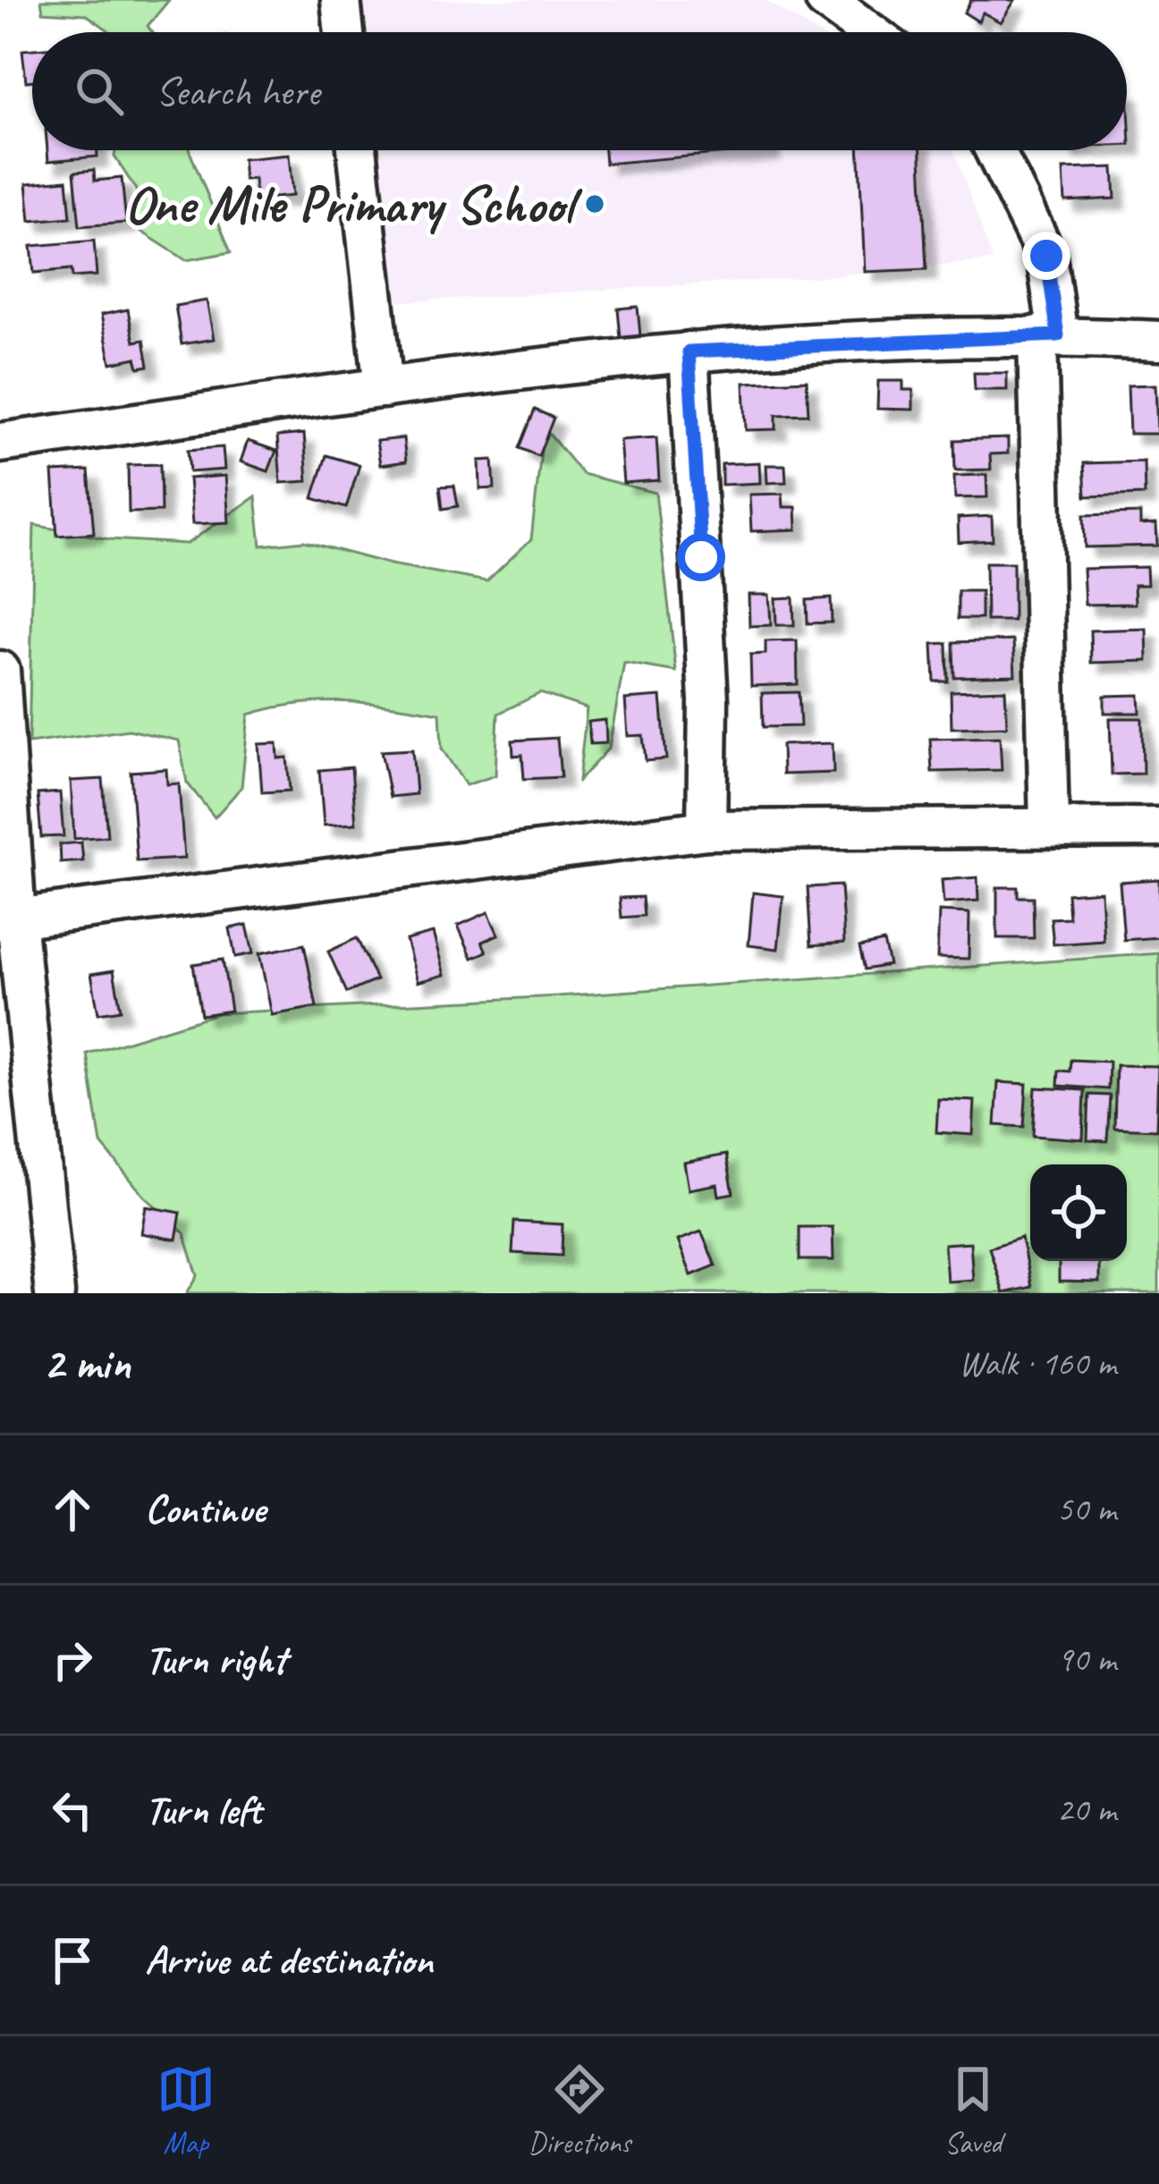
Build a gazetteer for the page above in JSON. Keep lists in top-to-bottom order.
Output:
{
  "places": ["One Mile Primary School"],
  "page": {
    "search": "Search here",
    "heading": ["2 min", "Walk · 160 m"],
    "list": [
      ["Continue", "50 m"],
      ["Turn right", "90 m"],
      ["Turn left", "20 m"],
      "Arrive at destination"
    ],
    "nav": ["Map", "Directions", "Saved"]
  }
}
